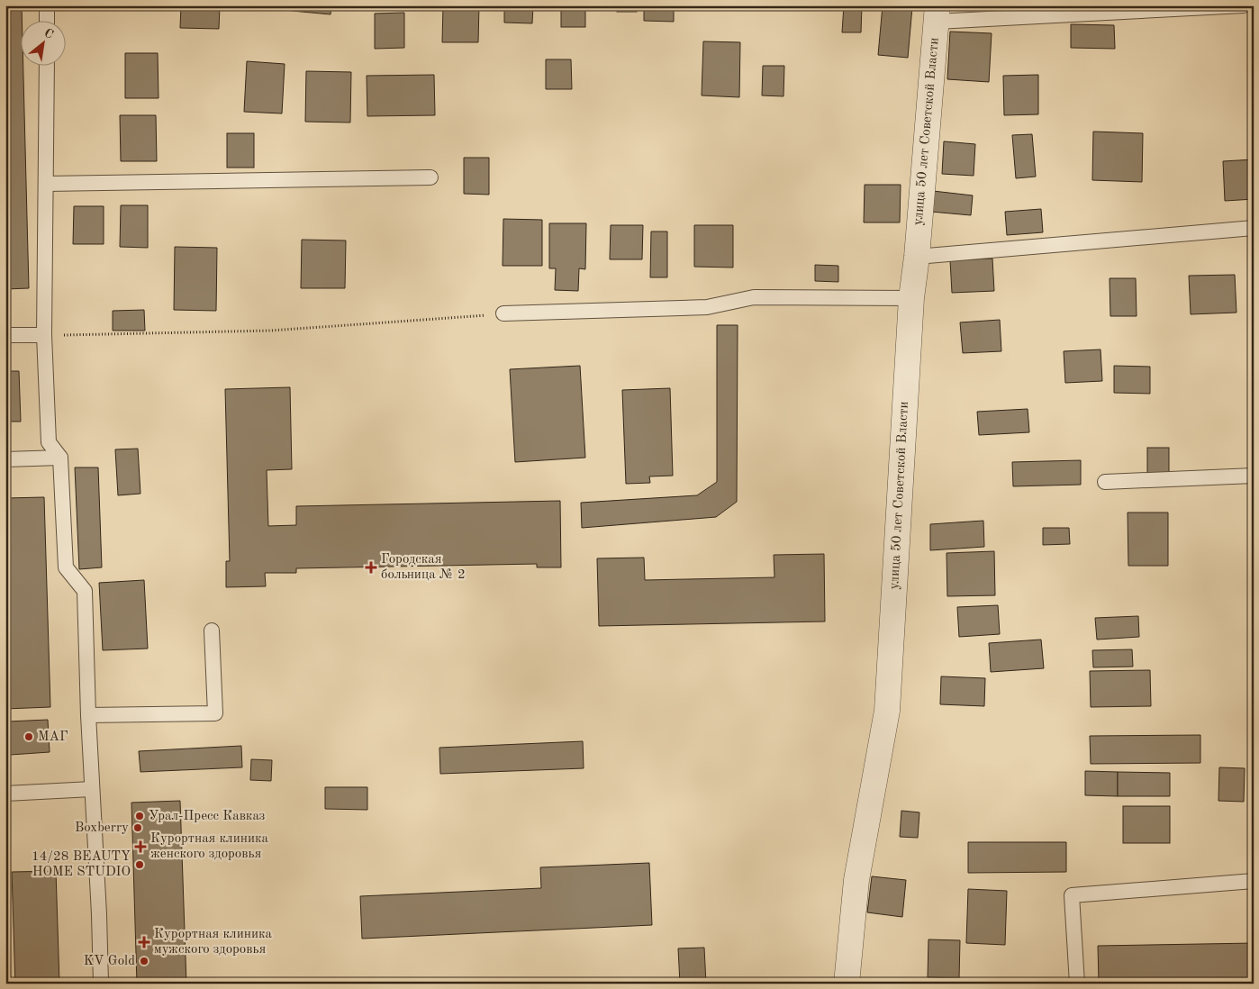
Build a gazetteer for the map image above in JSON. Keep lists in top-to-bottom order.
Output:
{
  "streets": {
    "street": ["улица 50 лет Советской Власти"]
  },
  "places": {
    "health": ["Городская больница № 2", "Курортная клиника женского здоровья", "Курортная клиника мужского здоровья"],
    "other": [
      "МАГ",
      "Урал-Пресс Кавказ",
      "Boxberry",
      "14/28 BEAUTY HOME STUDIO",
      "KV Gold"
    ]
  },
  "north": "top right"
}
